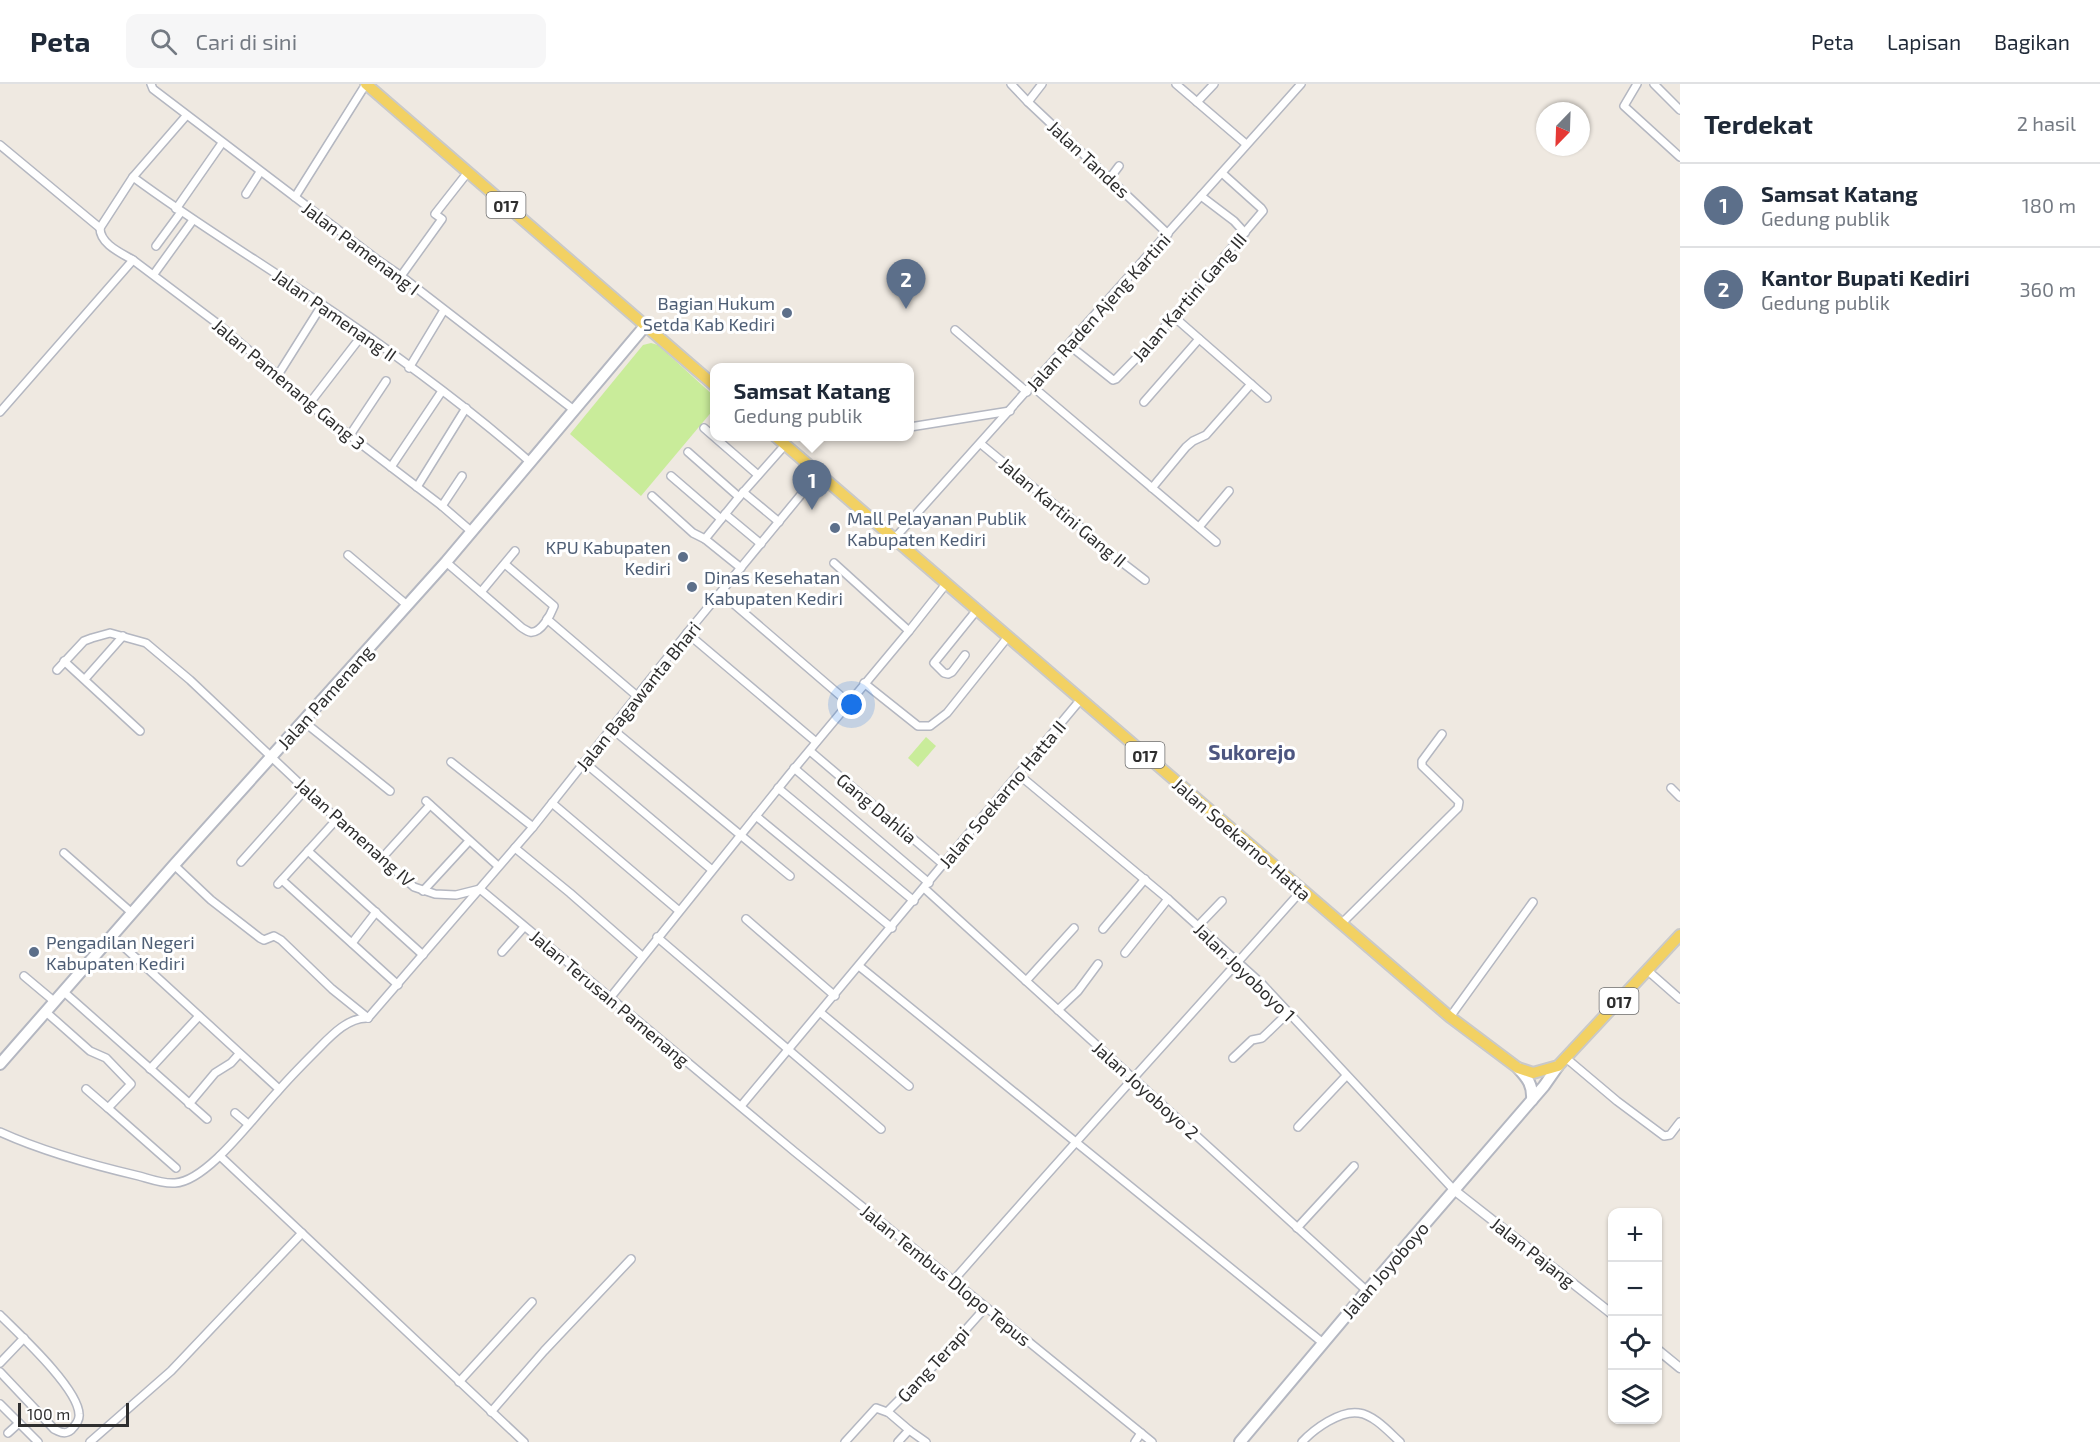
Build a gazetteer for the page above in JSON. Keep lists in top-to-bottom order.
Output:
{
  "streets": {
    "main road": [
      "017",
      "Jalan Pamenang",
      "Jalan Soekarno-Hatta",
      "Jalan Joyoboyo"
    ],
    "street": [
      "Jalan Tandes",
      "Jalan Pamenang I",
      "Jalan Kartini Gang III",
      "Jalan Raden Ajeng Kartini",
      "Jalan Pamenang II",
      "Jalan Pamenang Gang 3",
      "Jalan Kartini Gang II",
      "Jalan Bagawanta Bhari",
      "Jalan Soekarno Hatta II",
      "Gang Dahlia",
      "Jalan Pamenang IV",
      "Jalan Joyoboyo 1",
      "Jalan Terusan Pamenang",
      "Jalan Joyoboyo 2",
      "Jalan Pajang",
      "Jalan Tembus Dlopo Tepus",
      "Gang Terapi"
    ]
  },
  "crossings": [
    ["Jalan Tandes", "Jalan Raden Ajeng Kartini"],
    ["017", "Jalan Pamenang"],
    ["017", "Jalan Joyoboyo"],
    ["Jalan Pamenang I", "Jalan Pamenang"],
    ["Jalan Kartini Gang III", "Jalan Raden Ajeng Kartini"],
    ["Jalan Raden Ajeng Kartini", "Jalan Kartini Gang II"],
    ["Jalan Raden Ajeng Kartini", "Jalan Soekarno-Hatta"],
    ["Jalan Pamenang II", "Jalan Pamenang"],
    ["Jalan Pamenang Gang 3", "Jalan Pamenang"],
    ["Jalan Bagawanta Bhari", "Jalan Pamenang IV"],
    ["Jalan Bagawanta Bhari", "Jalan Soekarno-Hatta"],
    ["Jalan Bagawanta Bhari", "Jalan Terusan Pamenang"],
    ["Jalan Pamenang", "Jalan Pamenang IV"],
    ["Jalan Soekarno Hatta II", "Gang Dahlia"],
    ["Jalan Soekarno Hatta II", "Jalan Soekarno-Hatta"],
    ["Jalan Soekarno Hatta II", "Jalan Joyoboyo 1"],
    ["Jalan Soekarno Hatta II", "Jalan Terusan Pamenang"],
    ["Jalan Soekarno Hatta II", "Jalan Joyoboyo 2"],
    ["Jalan Soekarno Hatta II", "Jalan Tembus Dlopo Tepus"],
    ["Jalan Pamenang IV", "Jalan Terusan Pamenang"],
    ["Jalan Joyoboyo 1", "Jalan Pajang"],
    ["Jalan Joyoboyo 1", "Jalan Joyoboyo"],
    ["Jalan Terusan Pamenang", "Jalan Tembus Dlopo Tepus"],
    ["Jalan Joyoboyo 2", "Jalan Joyoboyo"],
    ["Jalan Pajang", "Jalan Joyoboyo"],
    ["Jalan Tembus Dlopo Tepus", "Gang Terapi"]
  ],
  "districts": ["Sukorejo"],
  "places": [
    "Bagian Hukum Setda Kab Kediri",
    "Mall Pelayanan Publik Kabupaten Kediri",
    "KPU Kabupaten Kediri",
    "Dinas Kesehatan Kabupaten Kediri",
    "Pengadilan Negeri Kabupaten Kediri"
  ],
  "scale_bar": "100 m",
  "north": "bottom left",
  "page": {
    "header": "Peta",
    "search": "Cari di sini",
    "nav": ["Peta", "Lapisan", "Bagikan"],
    "heading": ["Terdekat", "2 hasil"],
    "list": [
      {
        "mark": "1",
        "name": "Samsat Katang",
        "note": "Gedung publik",
        "value": "180 m"
      },
      {
        "mark": "2",
        "name": "Kantor Bupati Kediri",
        "note": "Gedung publik",
        "value": "360 m"
      }
    ],
    "pins": ["2", "1"],
    "popup": ["Samsat Katang", "Gedung publik"],
    "map_buttons": ["+", "−"],
    "scale": "100 m"
  }
}
